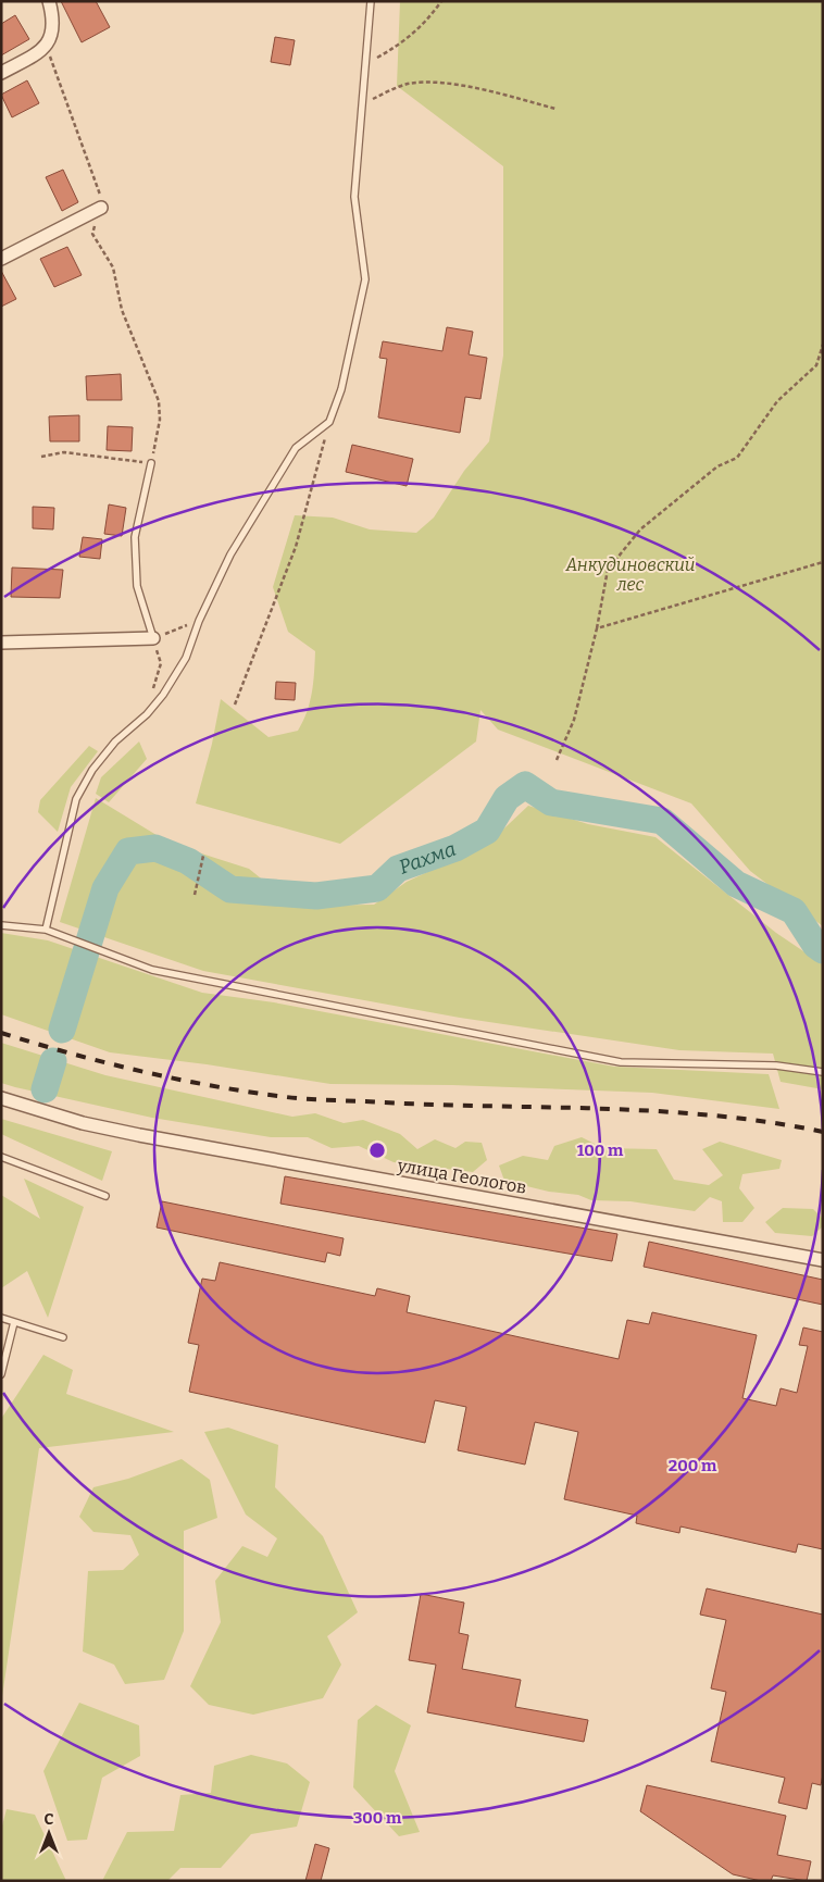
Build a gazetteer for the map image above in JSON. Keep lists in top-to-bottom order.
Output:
{
  "streets": {
    "street": ["улица Геологов"]
  },
  "water": ["Рахма"],
  "parks": ["Анкудиновский лес"],
  "north": "top",
  "rings": ["100 m", "200 m", "300 m"]
}
